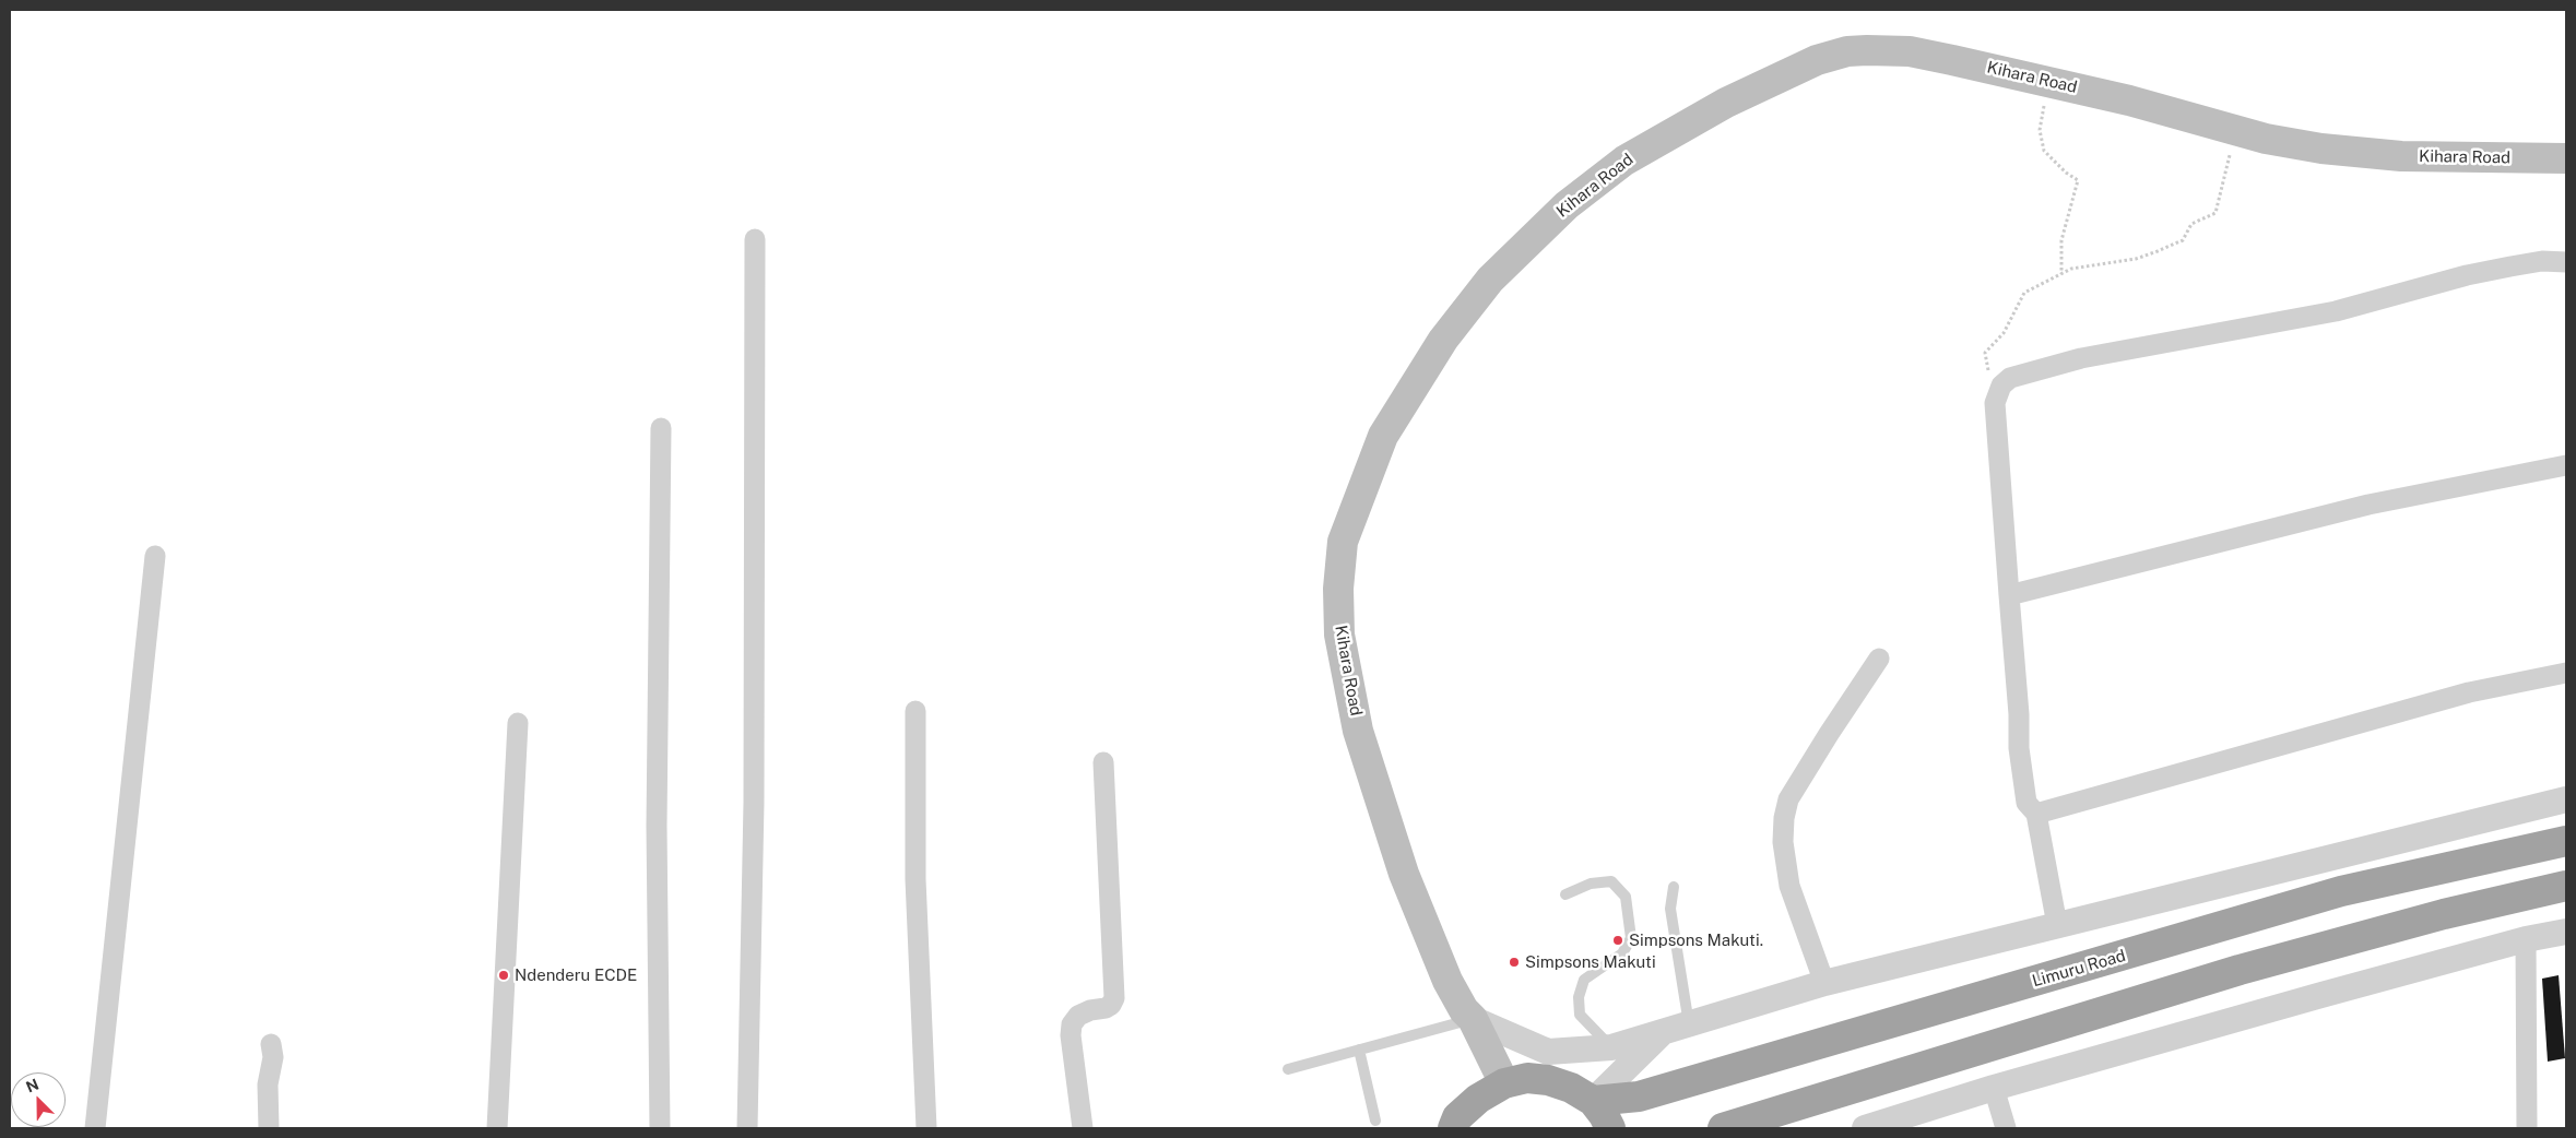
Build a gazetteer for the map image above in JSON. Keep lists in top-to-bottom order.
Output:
{
  "streets": {
    "highway": ["Limuru Road"],
    "main road": ["Kihara Road"]
  },
  "places": ["Simpsons Makuti.", "Simpsons Makuti", "Ndenderu ECDE"],
  "north": "top left"
}
